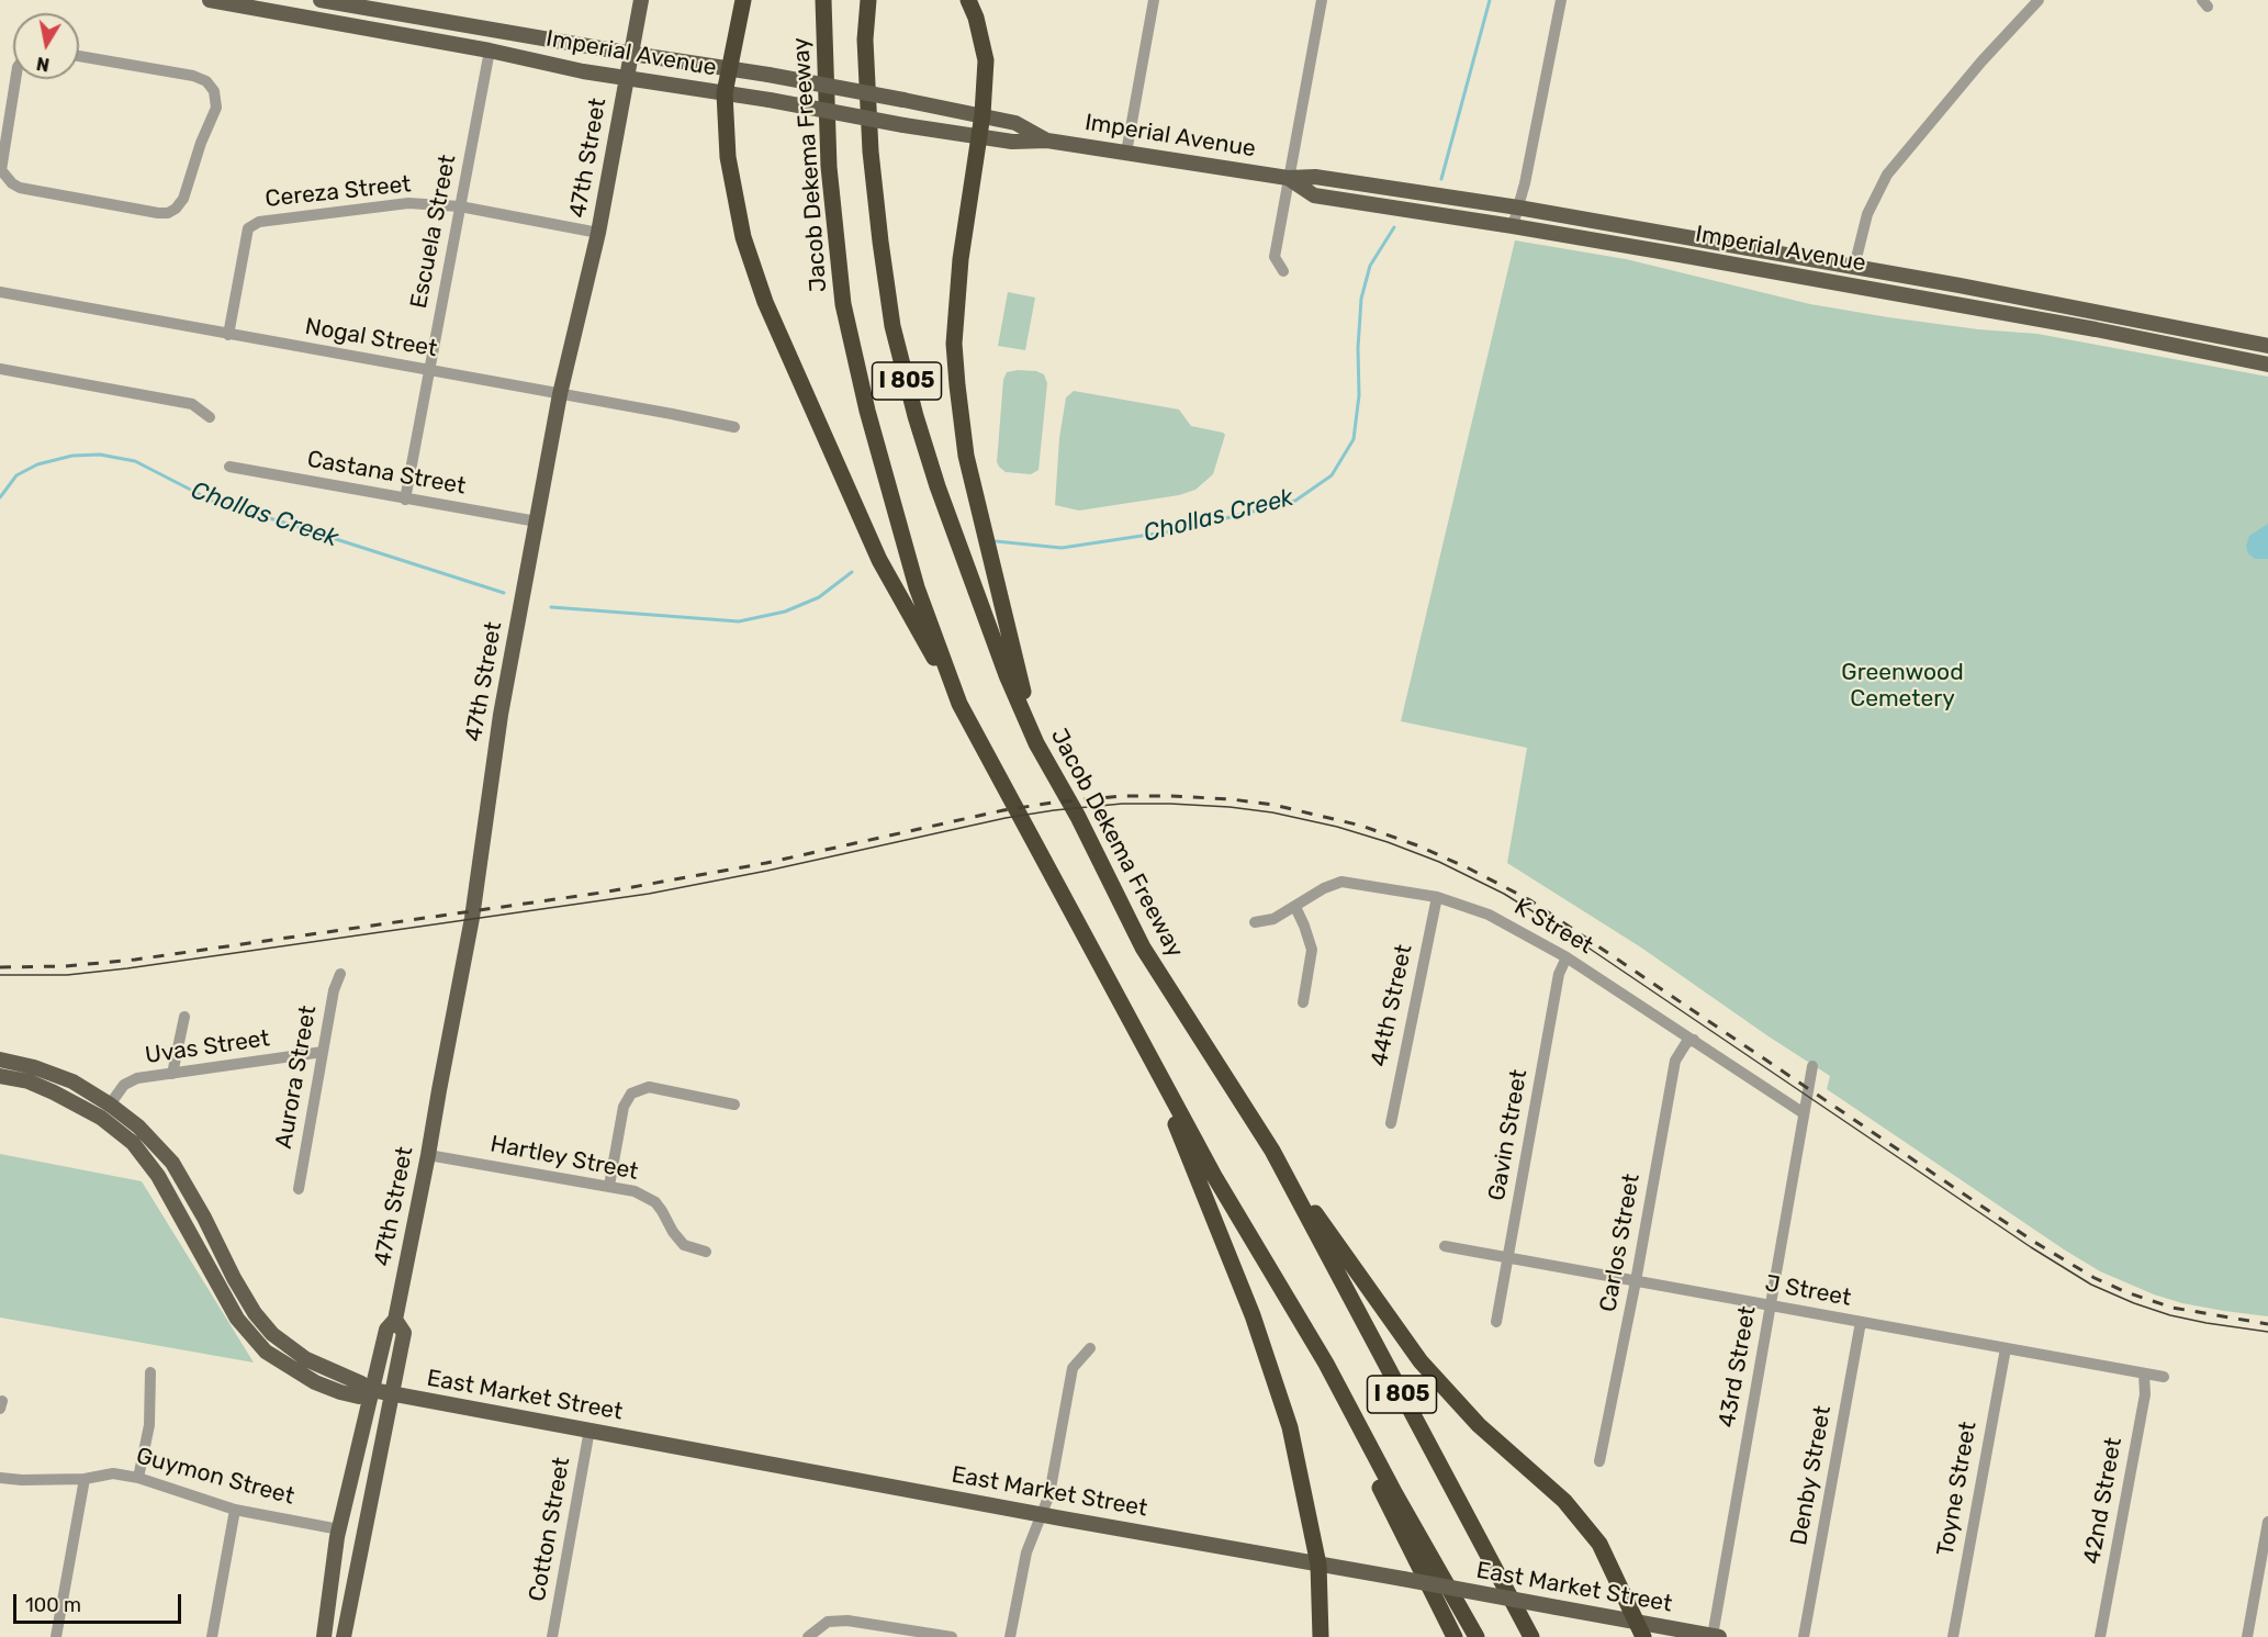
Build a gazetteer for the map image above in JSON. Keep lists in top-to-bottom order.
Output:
{
  "streets": {
    "highway": ["Jacob Dekema Freeway", "I 805"],
    "main road": ["Imperial Avenue", "47th Street", "East Market Street"],
    "street": [
      "Cereza Street",
      "Escuela Street",
      "Nogal Street",
      "Castana Street",
      "K Street",
      "44th Street",
      "Uvas Street",
      "Aurora Street",
      "Gavin Street",
      "Hartley Street",
      "Carlos Street",
      "J Street",
      "43rd Street",
      "Denby Street",
      "Guymon Street",
      "Toyne Street",
      "42nd Street",
      "Cotton Street"
    ]
  },
  "crossings": [
    ["Imperial Avenue", "47th Street"],
    ["Imperial Avenue", "Escuela Street"],
    ["47th Street", "Cereza Street"],
    ["47th Street", "Nogal Street"],
    ["47th Street", "Castana Street"],
    ["47th Street", "Hartley Street"],
    ["47th Street", "East Market Street"],
    ["47th Street", "Guymon Street"],
    ["Cereza Street", "Escuela Street"],
    ["Cereza Street", "Nogal Street"],
    ["Escuela Street", "Nogal Street"],
    ["Escuela Street", "Castana Street"],
    ["K Street", "44th Street"],
    ["K Street", "Gavin Street"],
    ["K Street", "Carlos Street"],
    ["K Street", "43rd Street"],
    ["Uvas Street", "Aurora Street"],
    ["Uvas Street", "East Market Street"],
    ["Gavin Street", "J Street"],
    ["Carlos Street", "J Street"],
    ["J Street", "43rd Street"],
    ["J Street", "Denby Street"],
    ["J Street", "Toyne Street"],
    ["J Street", "42nd Street"],
    ["43rd Street", "East Market Street"],
    ["East Market Street", "Cotton Street"]
  ],
  "water": ["Chollas Creek"],
  "parks": ["Greenwood Cemetery"],
  "scale_bar": "100 m",
  "north": "bottom"
}
